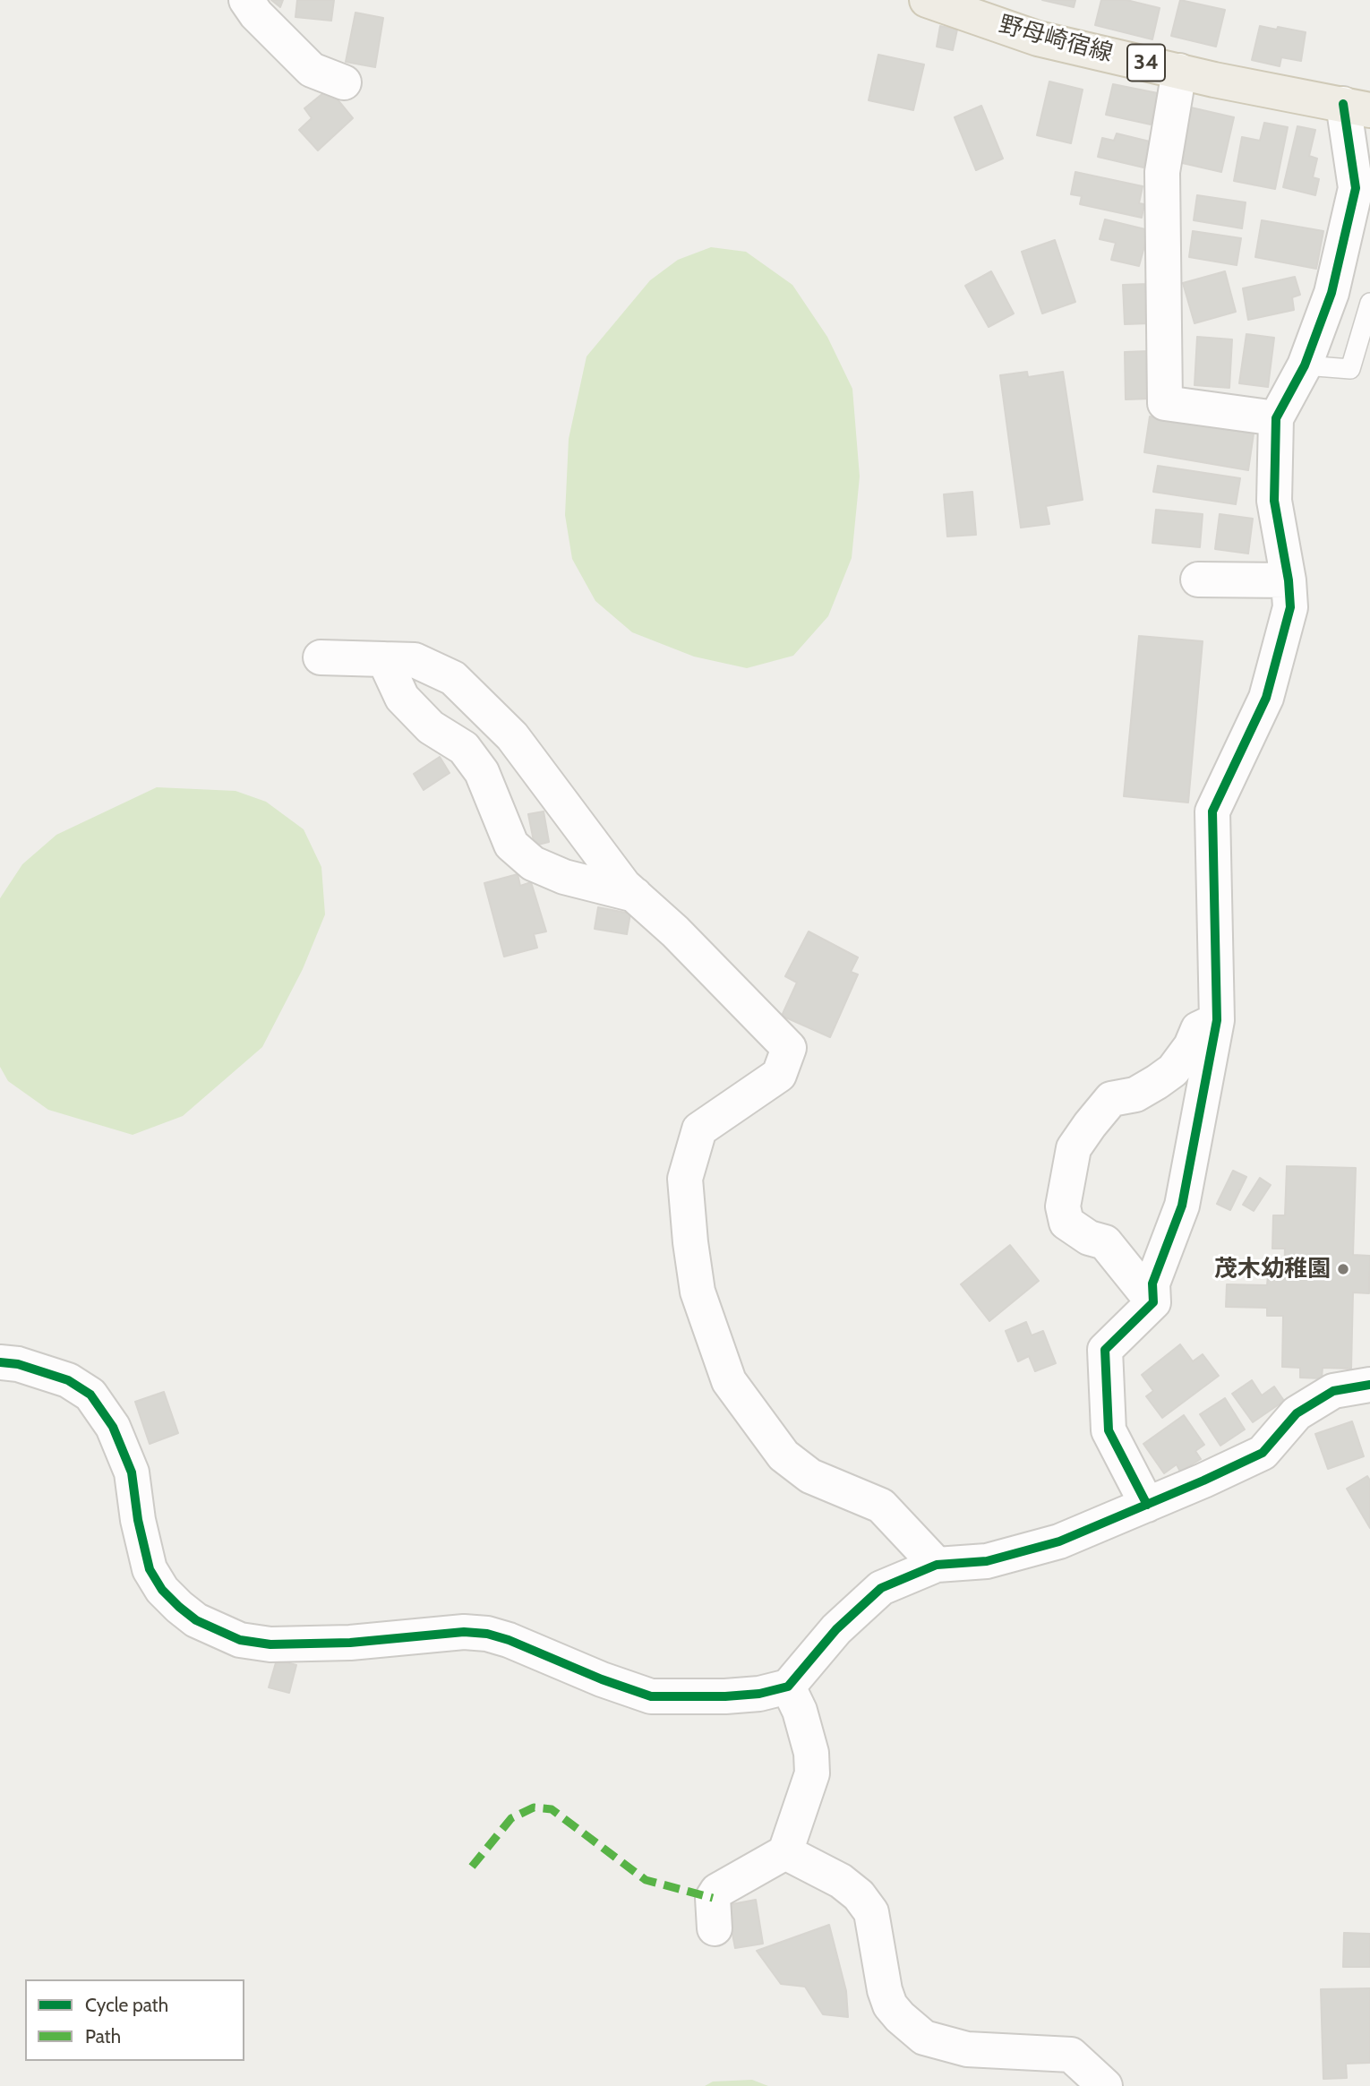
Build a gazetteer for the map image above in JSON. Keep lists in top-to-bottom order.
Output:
{
  "streets": {
    "main road": ["野母崎宿線", "34"]
  },
  "places": ["茂木幼稚園"],
  "legend": ["Cycle path", "Path"]
}
